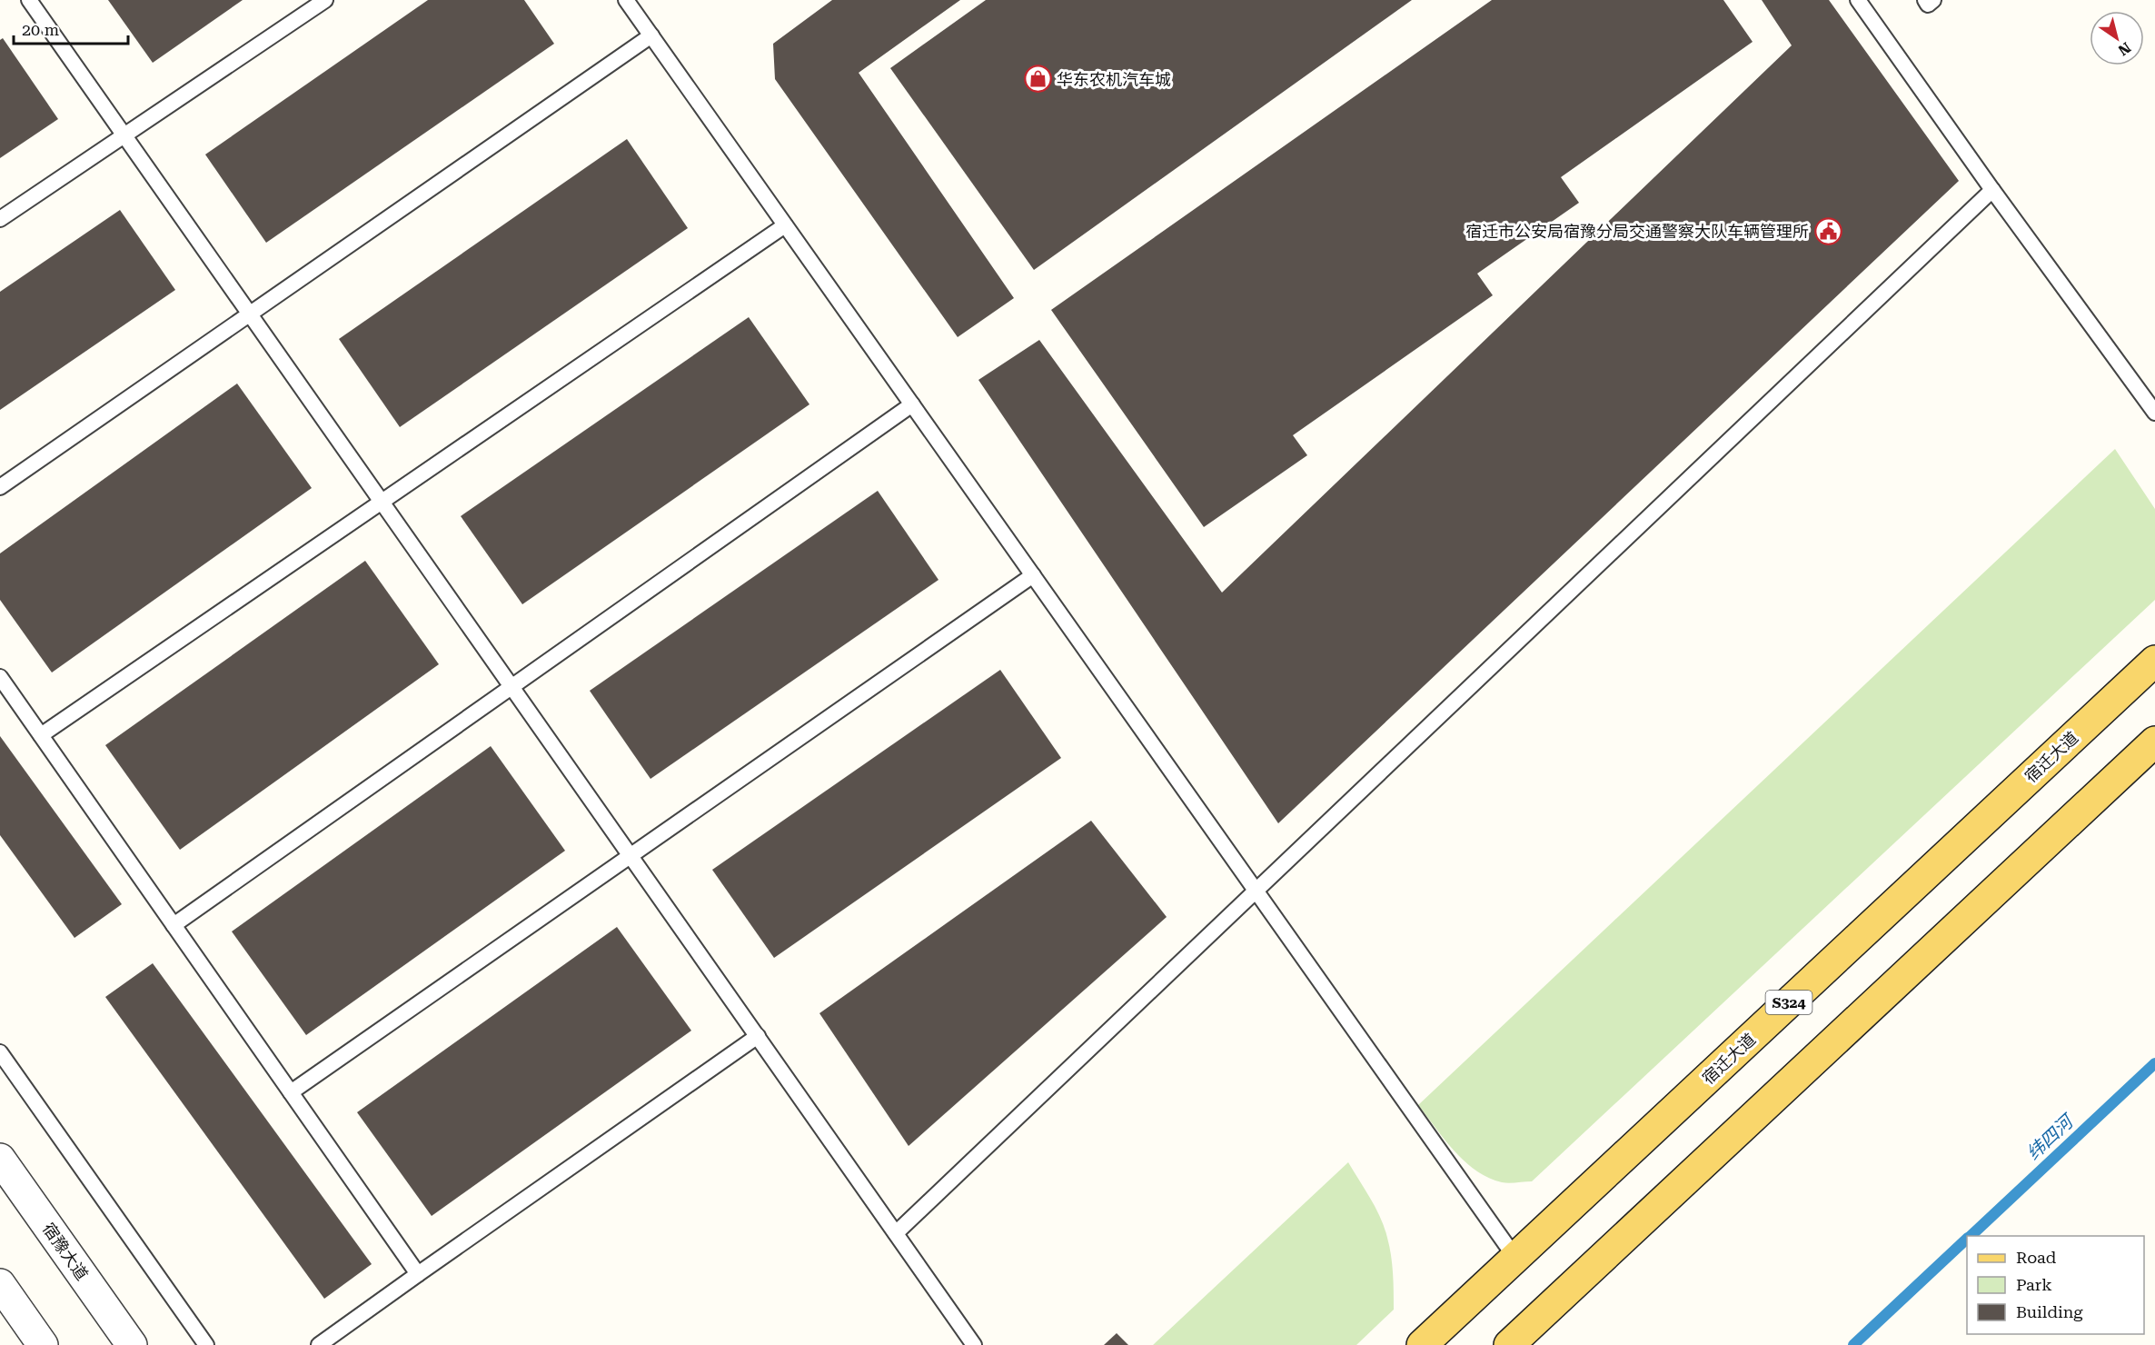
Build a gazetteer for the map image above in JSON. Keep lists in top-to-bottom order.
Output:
{
  "streets": {
    "main road": ["宿迁大道", "S324"],
    "street": ["宿豫大道"]
  },
  "water": ["纬四河"],
  "places": {
    "shop": ["华东农机汽车城"],
    "public building": ["宿迁市公安局宿豫分局交通警察大队车辆管理所"]
  },
  "legend": ["Road", "Park", "Building"],
  "scale_bar": "20 m",
  "north": "bottom right"
}
